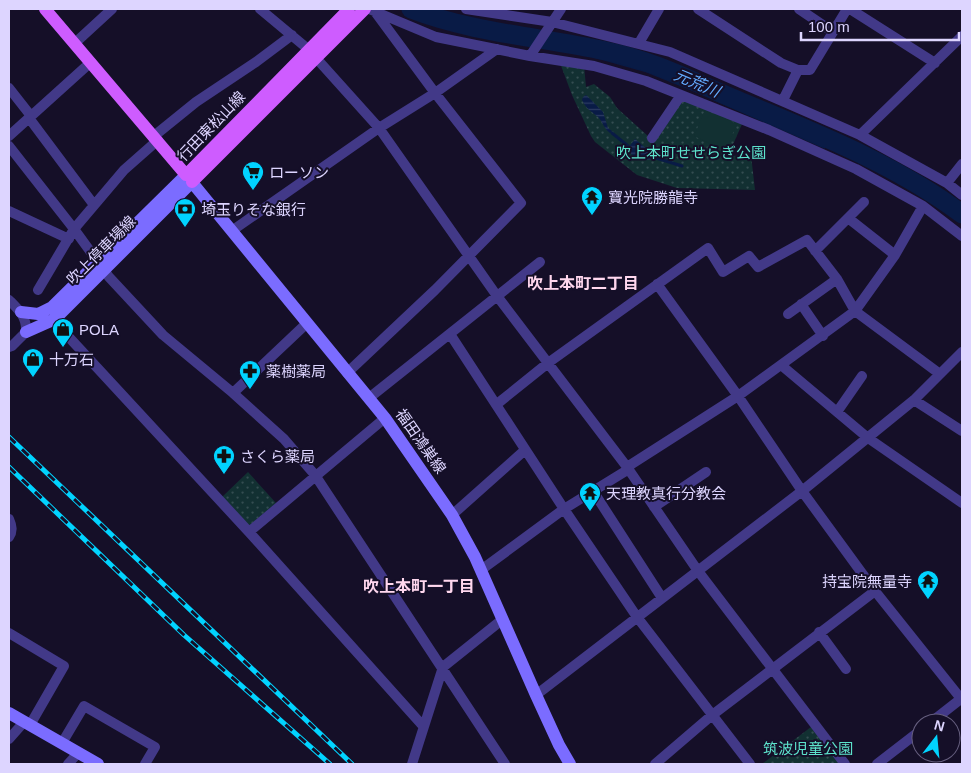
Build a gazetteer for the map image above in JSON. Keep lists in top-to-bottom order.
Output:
{
  "streets": {
    "main road": ["行田東松山線", "吹上停車場線", "福田鴻巣線"]
  },
  "crossings": [
    ["行田東松山線", "吹上停車場線"],
    ["行田東松山線", "福田鴻巣線"],
    ["吹上停車場線", "福田鴻巣線"]
  ],
  "districts": ["吹上本町二丁目", "吹上本町一丁目"],
  "water": ["元荒川"],
  "parks": ["吹上本町せせらぎ公園", "筑波児童公園"],
  "places": {
    "supermarket": ["ローソン"],
    "temple": ["寶光院勝龍寺", "天理教真行分教会", "持宝院無量寺"],
    "bank": ["埼玉りそな銀行"],
    "shop": ["POLA", "十万石"],
    "pharmacy": ["薬樹薬局", "さくら薬局"]
  },
  "scale_bar": "100 m",
  "north": "top"
}
